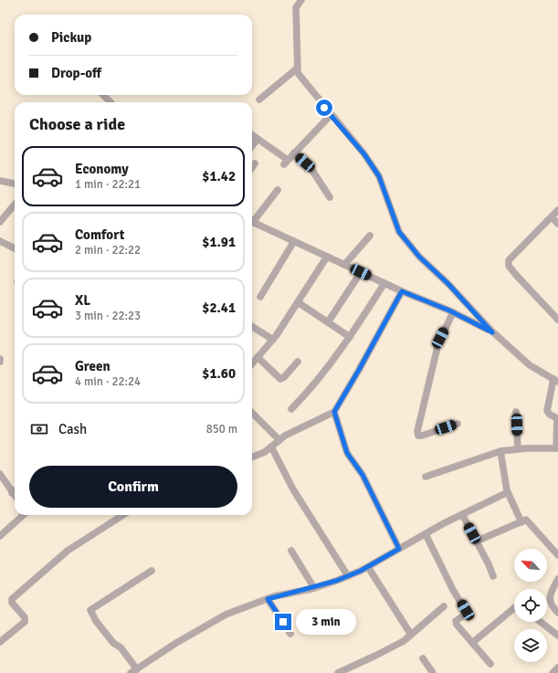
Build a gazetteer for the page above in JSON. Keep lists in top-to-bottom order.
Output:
{
  "north": "top left",
  "page": {
    "banner": ["Pickup", "Drop-off"],
    "heading": "Choose a ride",
    "list": [
      {
        "name": "Economy",
        "note": "1 min · 22:21",
        "value": "$1.42"
      },
      {
        "name": "Comfort",
        "note": "2 min · 22:22",
        "value": "$1.91"
      },
      {
        "name": "XL",
        "note": "3 min · 22:23",
        "value": "$2.41"
      },
      {
        "name": "Green",
        "note": "4 min · 22:24",
        "value": "$1.60"
      }
    ],
    "pay": ["Cash", "850 m"],
    "buttons": "Confirm",
    "bubble": "3 min"
  }
}
